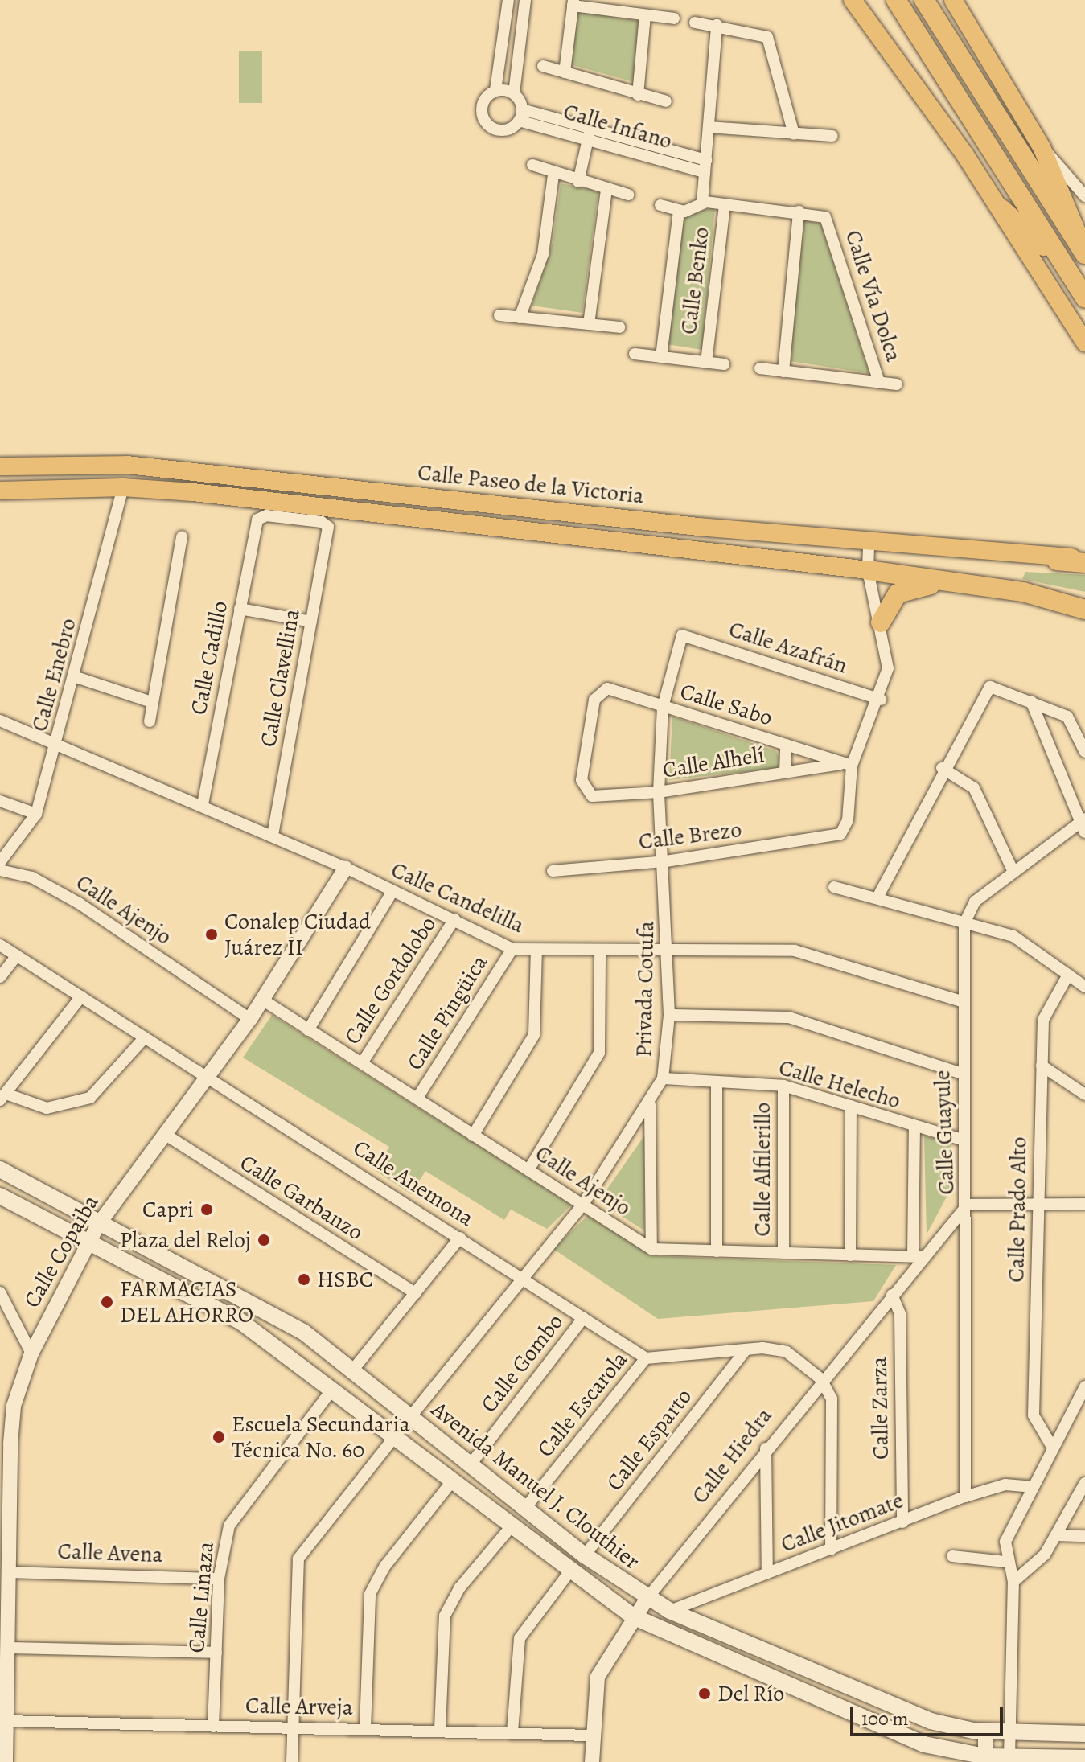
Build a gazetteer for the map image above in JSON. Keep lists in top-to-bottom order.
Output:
{
  "streets": {
    "main road": ["Calle Paseo de la Victoria", "Avenida Manuel J. Clouthier"],
    "street": [
      "Calle Infano",
      "Calle Benko",
      "Calle Vía Dolca",
      "Calle Azafrán",
      "Calle Cadillo",
      "Calle Enebro",
      "Calle Clavellina",
      "Calle Sabo",
      "Calle Alhelí",
      "Calle Brezo",
      "Calle Candelilla",
      "Calle Ajenjo",
      "Calle Gordolobo",
      "Privada Cotufa",
      "Calle Pingüica",
      "Calle Helecho",
      "Calle Guayule",
      "Calle Alfilerillo",
      "Calle Anemona",
      "Calle Garbanzo",
      "Calle Prado Alto",
      "Calle Copaiba",
      "Calle Gombo",
      "Calle Escarola",
      "Calle Zarza",
      "Calle Esparto",
      "Calle Hiedra",
      "Calle Jitomate",
      "Calle Avena",
      "Calle Linaza",
      "Calle Arveja"
    ]
  },
  "crossings": [
    ["Calle Paseo de la Victoria", "Calle Enebro"],
    ["Calle Azafrán", "Privada Cotufa"],
    ["Calle Cadillo", "Calle Clavellina"],
    ["Calle Cadillo", "Calle Candelilla"],
    ["Calle Enebro", "Calle Candelilla"],
    ["Calle Clavellina", "Calle Candelilla"],
    ["Calle Sabo", "Calle Alhelí"],
    ["Calle Sabo", "Calle Brezo"],
    ["Calle Sabo", "Privada Cotufa"],
    ["Calle Alhelí", "Calle Brezo"],
    ["Calle Alhelí", "Privada Cotufa"],
    ["Calle Brezo", "Privada Cotufa"],
    ["Calle Candelilla", "Calle Gordolobo"],
    ["Calle Candelilla", "Privada Cotufa"],
    ["Calle Candelilla", "Calle Pingüica"],
    ["Calle Candelilla", "Calle Guayule"],
    ["Calle Candelilla", "Calle Copaiba"],
    ["Calle Ajenjo", "Calle Gordolobo"],
    ["Calle Ajenjo", "Privada Cotufa"],
    ["Calle Ajenjo", "Calle Pingüica"],
    ["Calle Ajenjo", "Calle Copaiba"],
    ["Privada Cotufa", "Calle Helecho"],
    ["Privada Cotufa", "Calle Anemona"],
    ["Privada Cotufa", "Avenida Manuel J. Clouthier"],
    ["Calle Helecho", "Calle Guayule"],
    ["Calle Helecho", "Calle Alfilerillo"],
    ["Calle Guayule", "Calle Hiedra"],
    ["Calle Guayule", "Calle Jitomate"],
    ["Calle Anemona", "Calle Copaiba"],
    ["Calle Anemona", "Calle Gombo"],
    ["Calle Anemona", "Calle Escarola"],
    ["Calle Garbanzo", "Calle Copaiba"],
    ["Calle Copaiba", "Avenida Manuel J. Clouthier"],
    ["Calle Copaiba", "Calle Avena"],
    ["Calle Copaiba", "Calle Arveja"],
    ["Calle Gombo", "Avenida Manuel J. Clouthier"],
    ["Calle Escarola", "Avenida Manuel J. Clouthier"],
    ["Calle Zarza", "Calle Hiedra"],
    ["Calle Zarza", "Calle Jitomate"],
    ["Calle Esparto", "Avenida Manuel J. Clouthier"],
    ["Calle Hiedra", "Avenida Manuel J. Clouthier"],
    ["Calle Hiedra", "Calle Arveja"],
    ["Avenida Manuel J. Clouthier", "Calle Jitomate"],
    ["Avenida Manuel J. Clouthier", "Calle Linaza"],
    ["Calle Avena", "Calle Linaza"],
    ["Calle Linaza", "Calle Arveja"]
  ],
  "places": [
    "Conalep Ciudad Juárez II",
    "Capri",
    "Plaza del Reloj",
    "HSBC",
    "FARMACIAS DEL AHORRO",
    "Escuela Secundaria Técnica No. 60",
    "Del Río"
  ],
  "scale_bar": "100 m"
}
